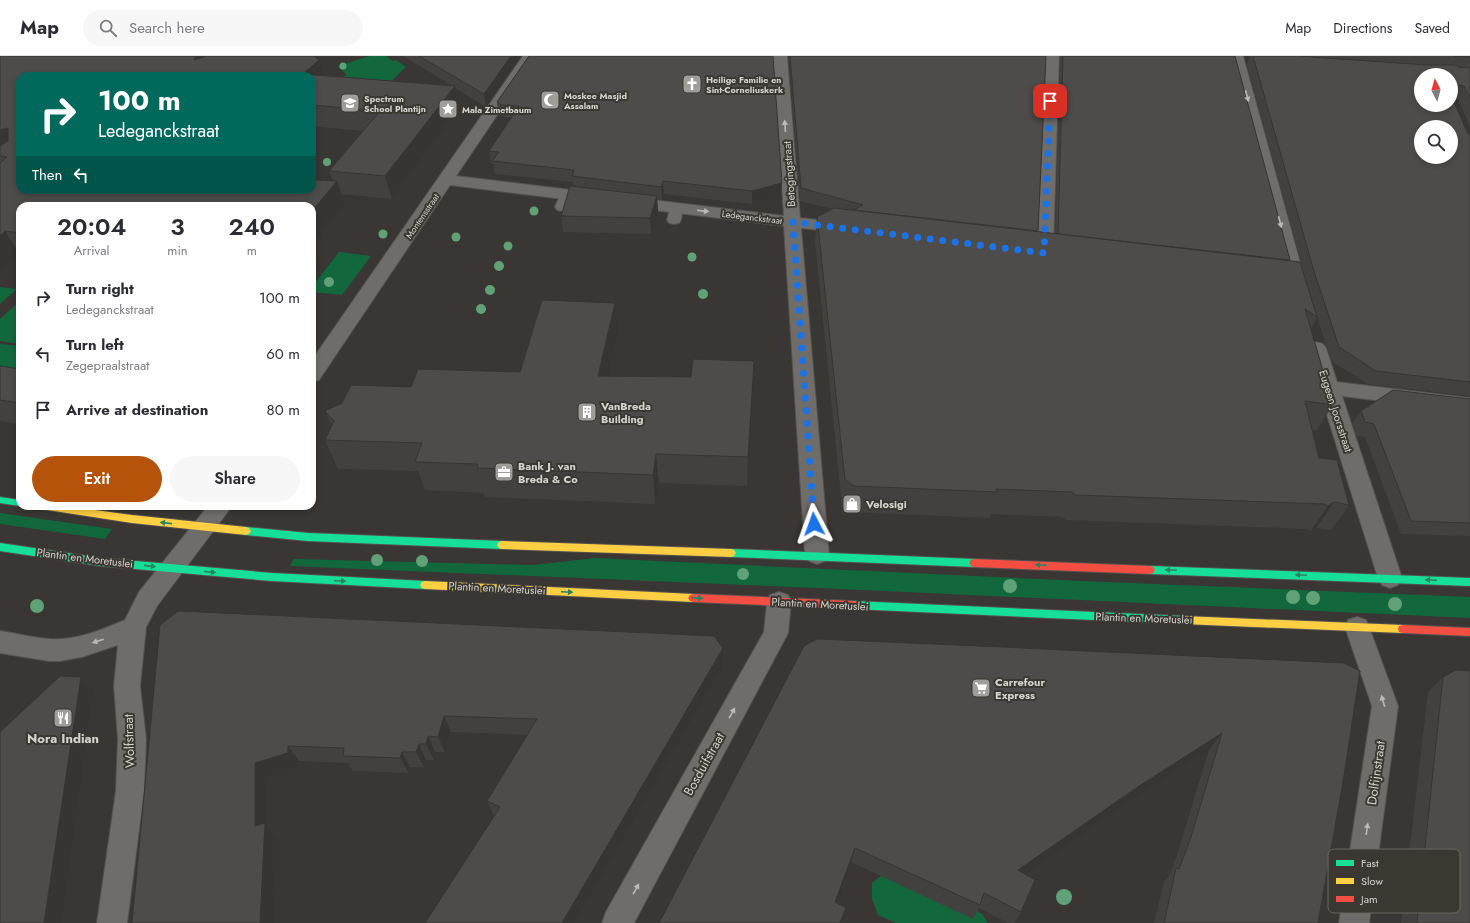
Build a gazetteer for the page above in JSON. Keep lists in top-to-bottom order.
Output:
{
  "streets": {
    "main road": ["Plantin en Moretuslei"],
    "street": [
      "Betogingstraat",
      "Montensstraat",
      "Ledeganckstraat",
      "Eugeen Joorsstraat",
      "Wolfstraat",
      "Bosduifstraat",
      "Dolfijnstraat"
    ]
  },
  "crossings": [
    ["Betogingstraat", "Ledeganckstraat"],
    ["Montensstraat", "Ledeganckstraat"],
    ["Plantin en Moretuslei", "Wolfstraat"],
    ["Plantin en Moretuslei", "Bosduifstraat"],
    ["Plantin en Moretuslei", "Dolfijnstraat"]
  ],
  "one_way": ["Ledeganckstraat", "Bosduifstraat", "Dolfijnstraat"],
  "places": {
    "church": ["Heilige Familie en Sint-Corneliuskerk"],
    "mosque": ["Moskee Masjid Assalam"],
    "school or university": ["Spectrum School Plantijn"],
    "place": ["Mala Zimetbaum"],
    "building": ["VanBreda Building"],
    "office": ["Bank J. van Breda & Co"],
    "shop": ["Velosigi"],
    "supermarket": ["Carrefour Express"],
    "restaurant": ["Nora Indian"]
  },
  "legend": ["Fast", "Slow", "Jam"],
  "north": "top",
  "page": {
    "header": "Map",
    "search": "Search here",
    "nav": ["Map", "Directions", "Saved"],
    "turn": ["100 m", "Ledeganckstraat"],
    "then": "Then",
    "eta": [
      "20:04",
      "Arrival",
      "3",
      "min",
      "240",
      "m"
    ],
    "list": [
      {
        "name": "Turn right",
        "note": "Ledeganckstraat",
        "value": "100 m"
      },
      {
        "name": "Turn left",
        "note": "Zegepraalstraat",
        "value": "60 m"
      },
      {
        "name": "Arrive at destination",
        "value": "80 m"
      }
    ],
    "buttons": ["Exit", "Share"]
  }
}
